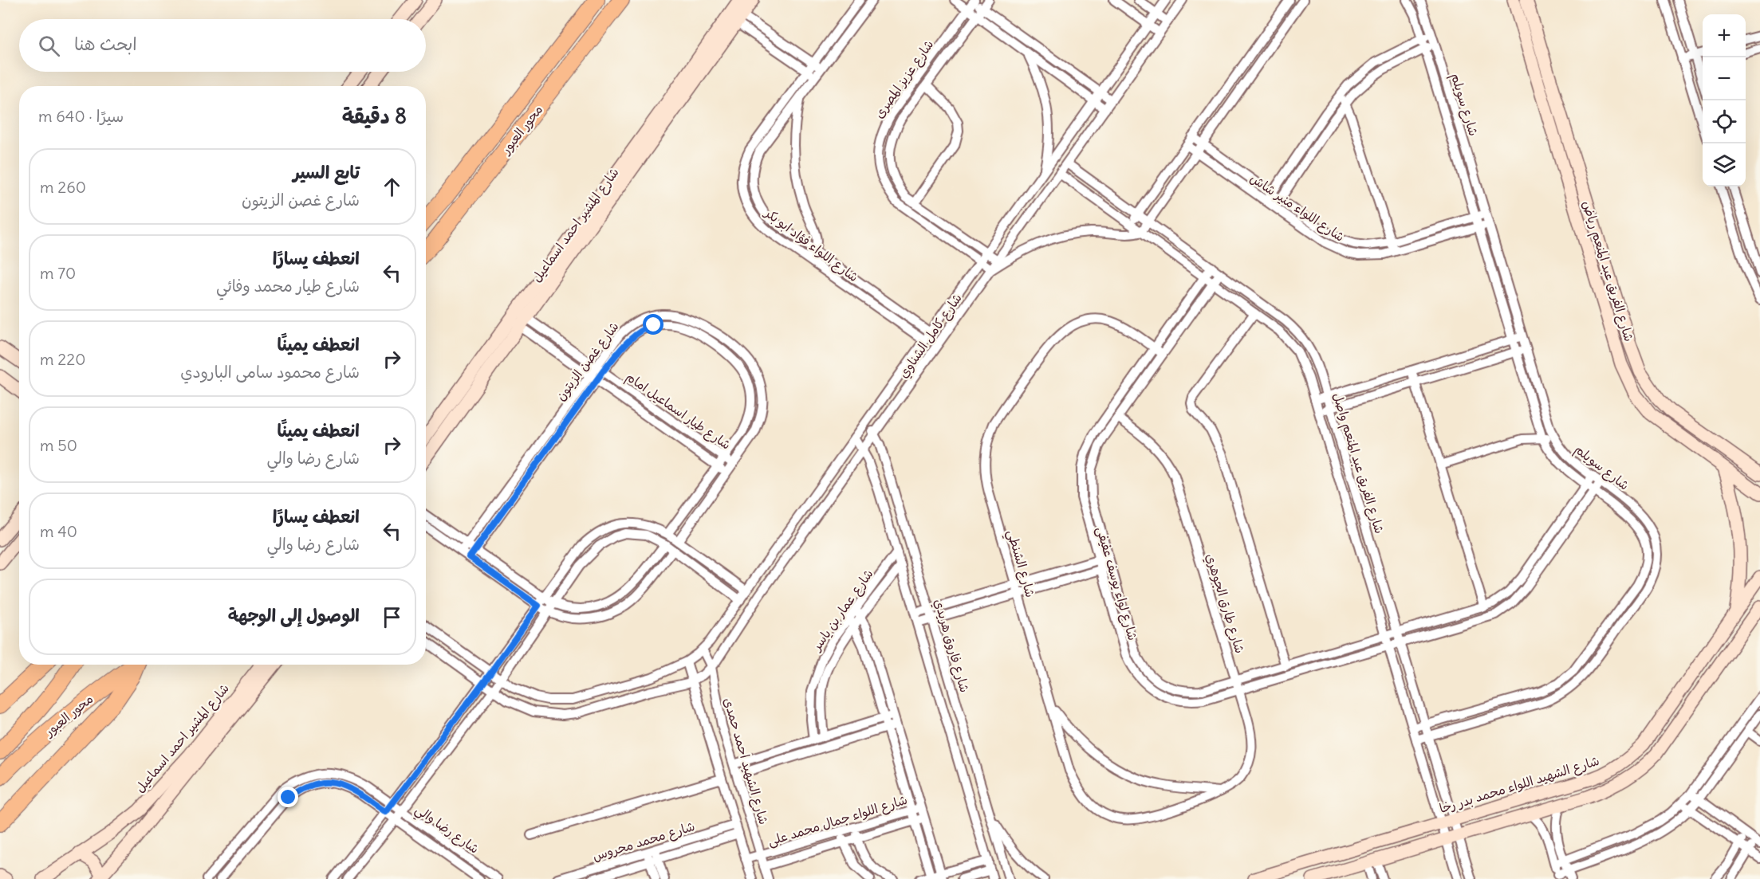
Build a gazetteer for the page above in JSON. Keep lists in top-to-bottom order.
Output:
{
  "streets": {
    "highway": ["محور العبور"],
    "street": [
      "شارع عزيز المصرى",
      "شارع سويلم",
      "شارع اللواء منير شاش",
      "شارع المشير احمد اسماعيل",
      "شارع اللواء فؤاد ابو بكر",
      "شارع الفريق عبد المنعم رياض",
      "شارع كامل الشناوي",
      "شارع غصن الزيتون",
      "شارع طيار اسماعيل امام",
      "شارع الفريق عبد المنعم واصل",
      "شارع الشنطي",
      "شارع لواء يوسف عفيفى",
      "شارع طارق الجوهري",
      "شارع عمار بن ياسر",
      "شارع فاروق هريدي",
      "شارع الشهيد احمد حمدى",
      "شارع الشهيد اللواء محمد بدر رخا",
      "شارع اللواء جمال محمد على",
      "شارع رضا والي",
      "شارع محمد محروس"
    ]
  },
  "crossings": [
    ["شارع عزيز المصرى", "شارع كامل الشناوي"],
    ["شارع سويلم", "شارع اللواء منير شاش"],
    ["شارع سويلم", "شارع الفريق عبد المنعم واصل"],
    ["شارع سويلم", "شارع لواء يوسف عفيفى"],
    ["شارع المشير احمد اسماعيل", "شارع طيار اسماعيل امام"],
    ["شارع اللواء فؤاد ابو بكر", "شارع كامل الشناوي"],
    ["شارع كامل الشناوي", "شارع الفريق عبد المنعم واصل"],
    ["شارع كامل الشناوي", "شارع فاروق هريدي"],
    ["شارع كامل الشناوي", "شارع الشهيد احمد حمدى"],
    ["شارع غصن الزيتون", "شارع طيار اسماعيل امام"],
    ["شارع الفريق عبد المنعم واصل", "شارع لواء يوسف عفيفى"],
    ["شارع الفريق عبد المنعم واصل", "شارع الشهيد اللواء محمد بدر رخا"],
    ["شارع الشنطي", "شارع لواء يوسف عفيفى"],
    ["شارع الشنطي", "شارع طارق الجوهري"],
    ["شارع لواء يوسف عفيفى", "شارع طارق الجوهري"],
    ["شارع عمار بن ياسر", "شارع فاروق هريدي"],
    ["شارع الشهيد احمد حمدى", "شارع اللواء جمال محمد على"]
  ],
  "page": {
    "map_buttons": ["+", "−"],
    "search": "ابحث هنا",
    "heading": ["8 دقيقة", "سيرًا · 640 m"],
    "list": [
      ["تابع السير", "شارع غصن الزيتون", "260 m"],
      ["انعطف يسارًا", "شارع طيار محمد وفائي", "70 m"],
      ["انعطف يمينًا", "شارع محمود سامى البارودي", "220 m"],
      ["انعطف يمينًا", "شارع رضا والي", "50 m"],
      ["انعطف يسارًا", "شارع رضا والي", "40 m"],
      "الوصول إلى الوجهة"
    ]
  }
}
